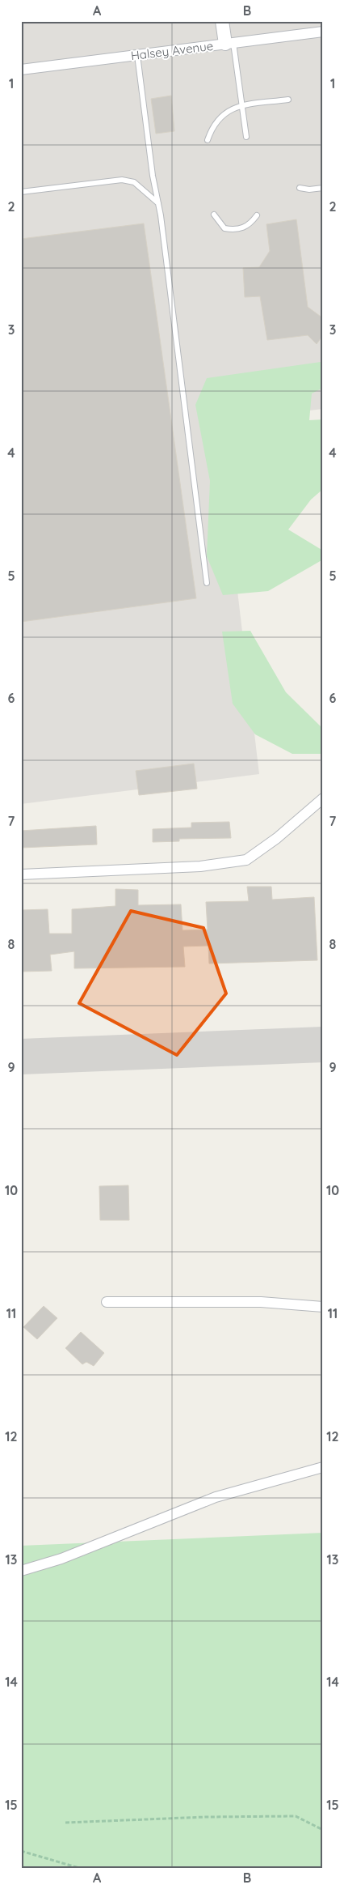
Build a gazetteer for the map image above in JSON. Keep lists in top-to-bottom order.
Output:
{
  "streets": {
    "street": ["Halsey Avenue"]
  },
  "grid": {
    "columns": ["A", "B"],
    "rows": [
      "1",
      "2",
      "3",
      "4",
      "5",
      "6",
      "7",
      "8",
      "9",
      "10",
      "11",
      "12",
      "13",
      "14",
      "15"
    ]
  }
}
